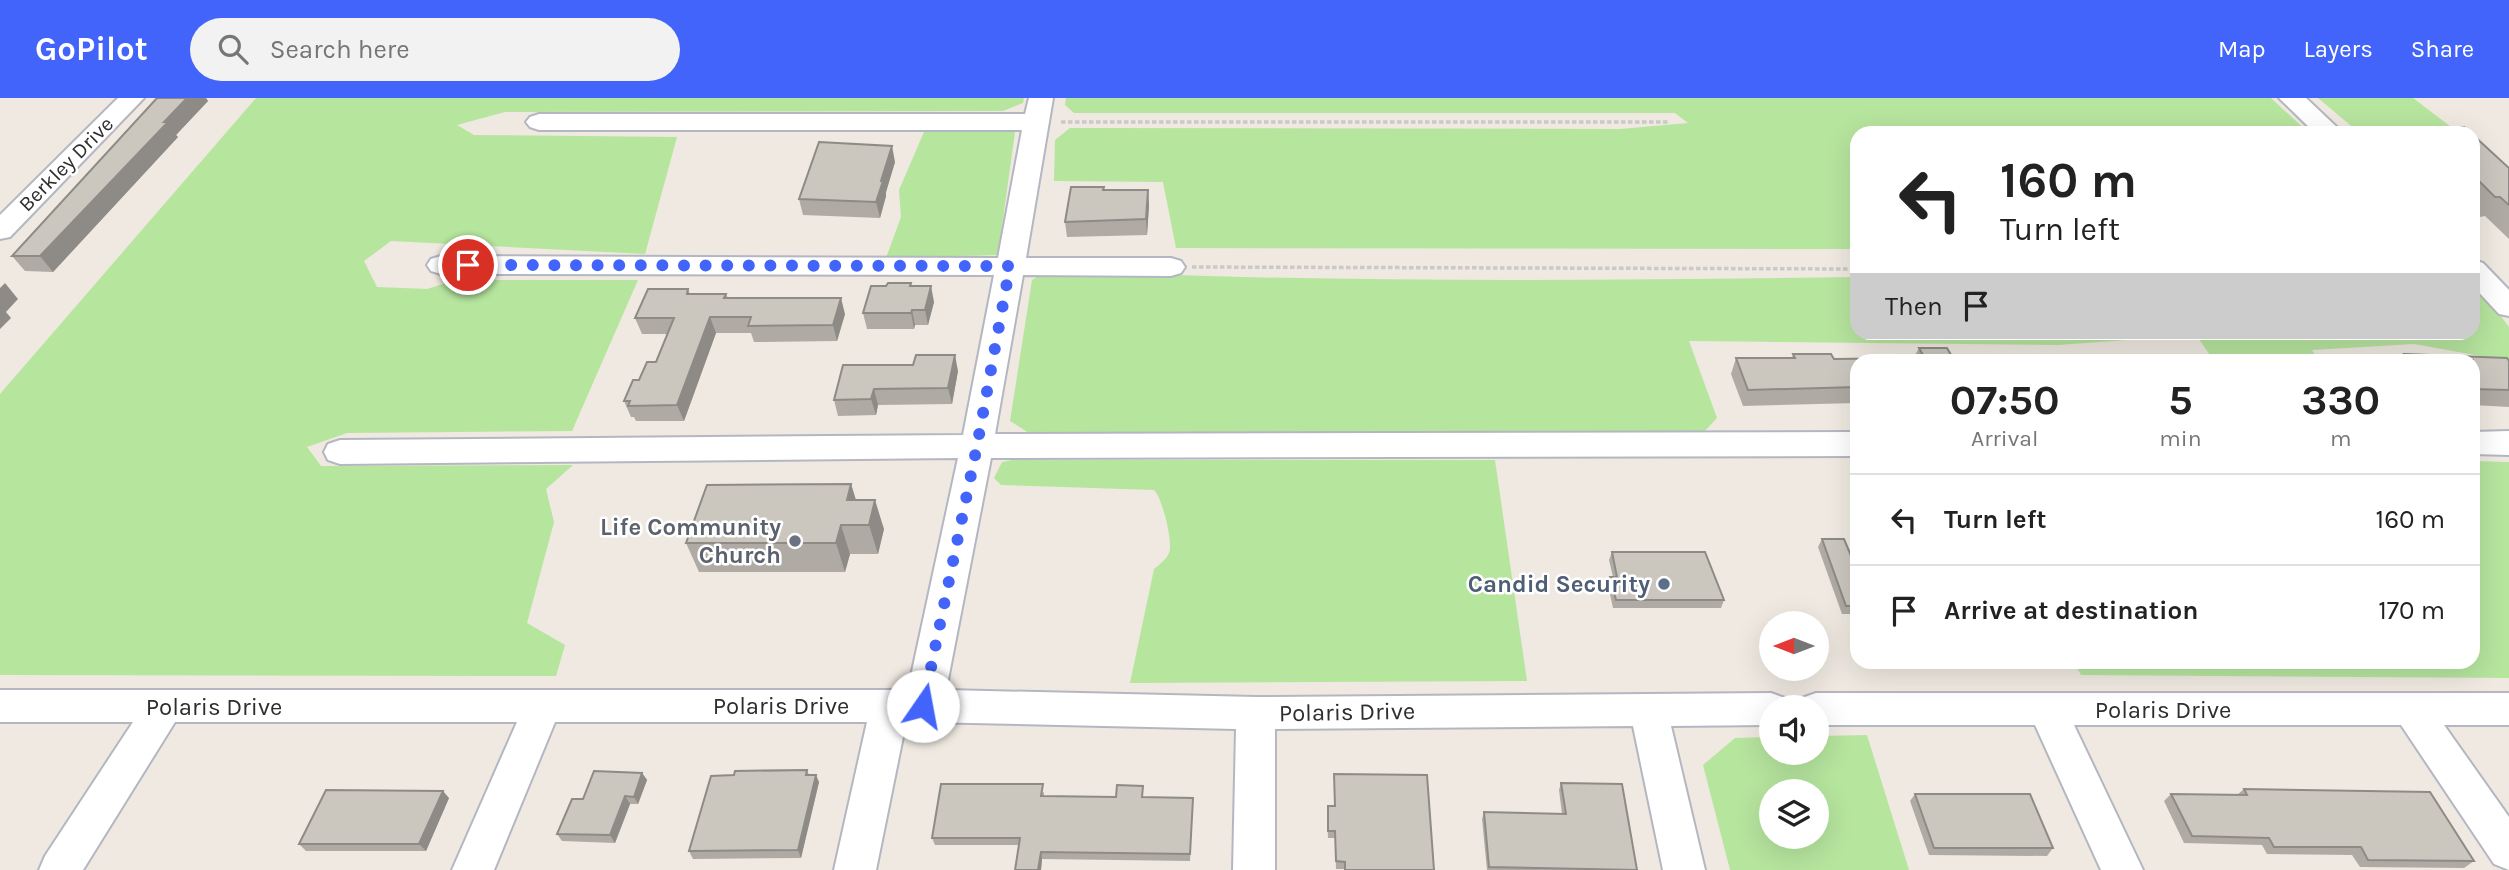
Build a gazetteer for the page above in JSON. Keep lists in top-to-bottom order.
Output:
{
  "streets": {
    "street": ["Berkley Drive", "Polaris Drive"]
  },
  "places": ["Life Community Church", "Candid Security"],
  "north": "left",
  "page": {
    "header": "GoPilot",
    "search": "Search here",
    "nav": ["Map", "Layers", "Share"],
    "turn": ["160 m", "Turn left"],
    "then": "Then",
    "eta": [
      "07:50",
      "Arrival",
      "5",
      "min",
      "330",
      "m"
    ],
    "list": [
      {
        "name": "Turn left",
        "value": "160 m"
      },
      {
        "name": "Arrive at destination",
        "value": "170 m"
      }
    ]
  }
}
